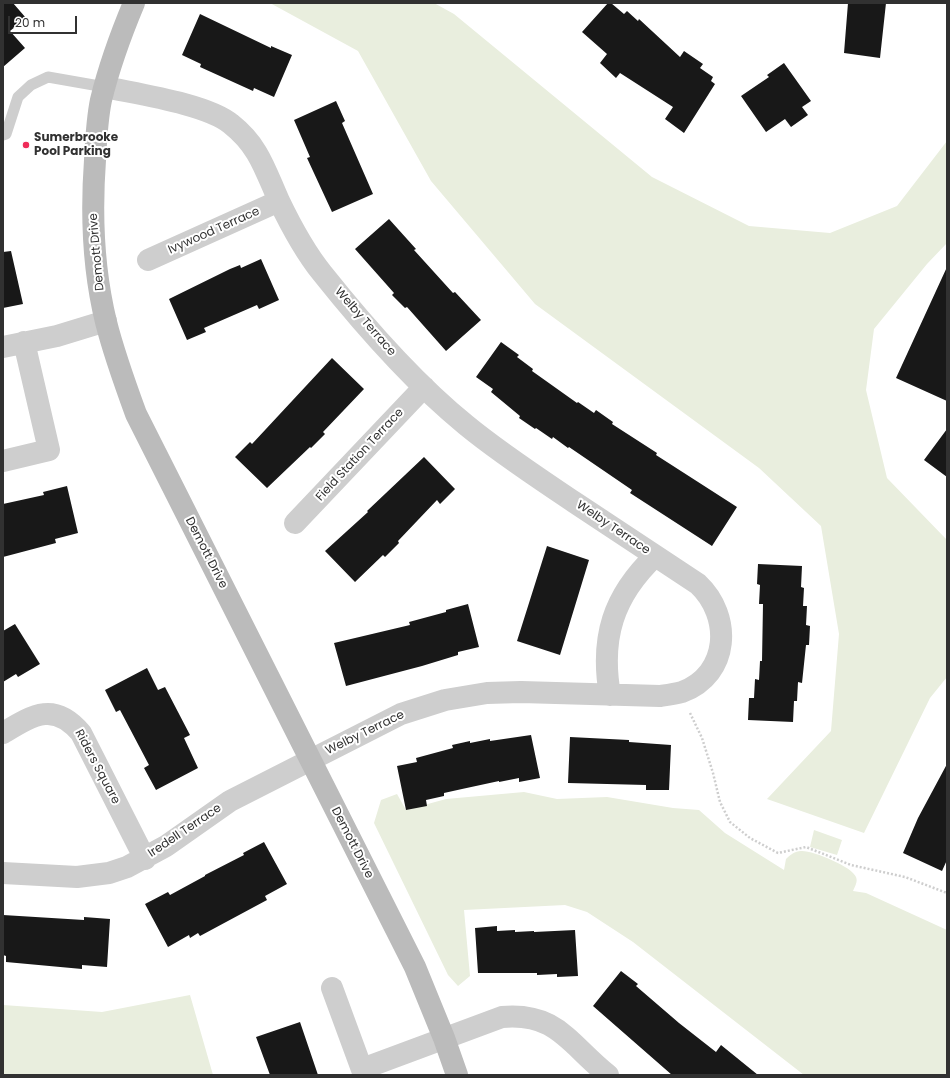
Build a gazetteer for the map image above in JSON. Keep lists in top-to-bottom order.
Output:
{
  "streets": {
    "street": [
      "Ivywood Terrace",
      "Demott Drive",
      "Welby Terrace",
      "Field Station Terrace",
      "Riders Square",
      "Iredell Terrace"
    ]
  },
  "crossings": [
    ["Ivywood Terrace", "Welby Terrace"],
    ["Demott Drive", "Welby Terrace"],
    ["Demott Drive", "Iredell Terrace"],
    ["Welby Terrace", "Field Station Terrace"],
    ["Welby Terrace", "Iredell Terrace"],
    ["Riders Square", "Iredell Terrace"]
  ],
  "places": ["Sumerbrooke Pool Parking"],
  "scale_bar": "20 m"
}
